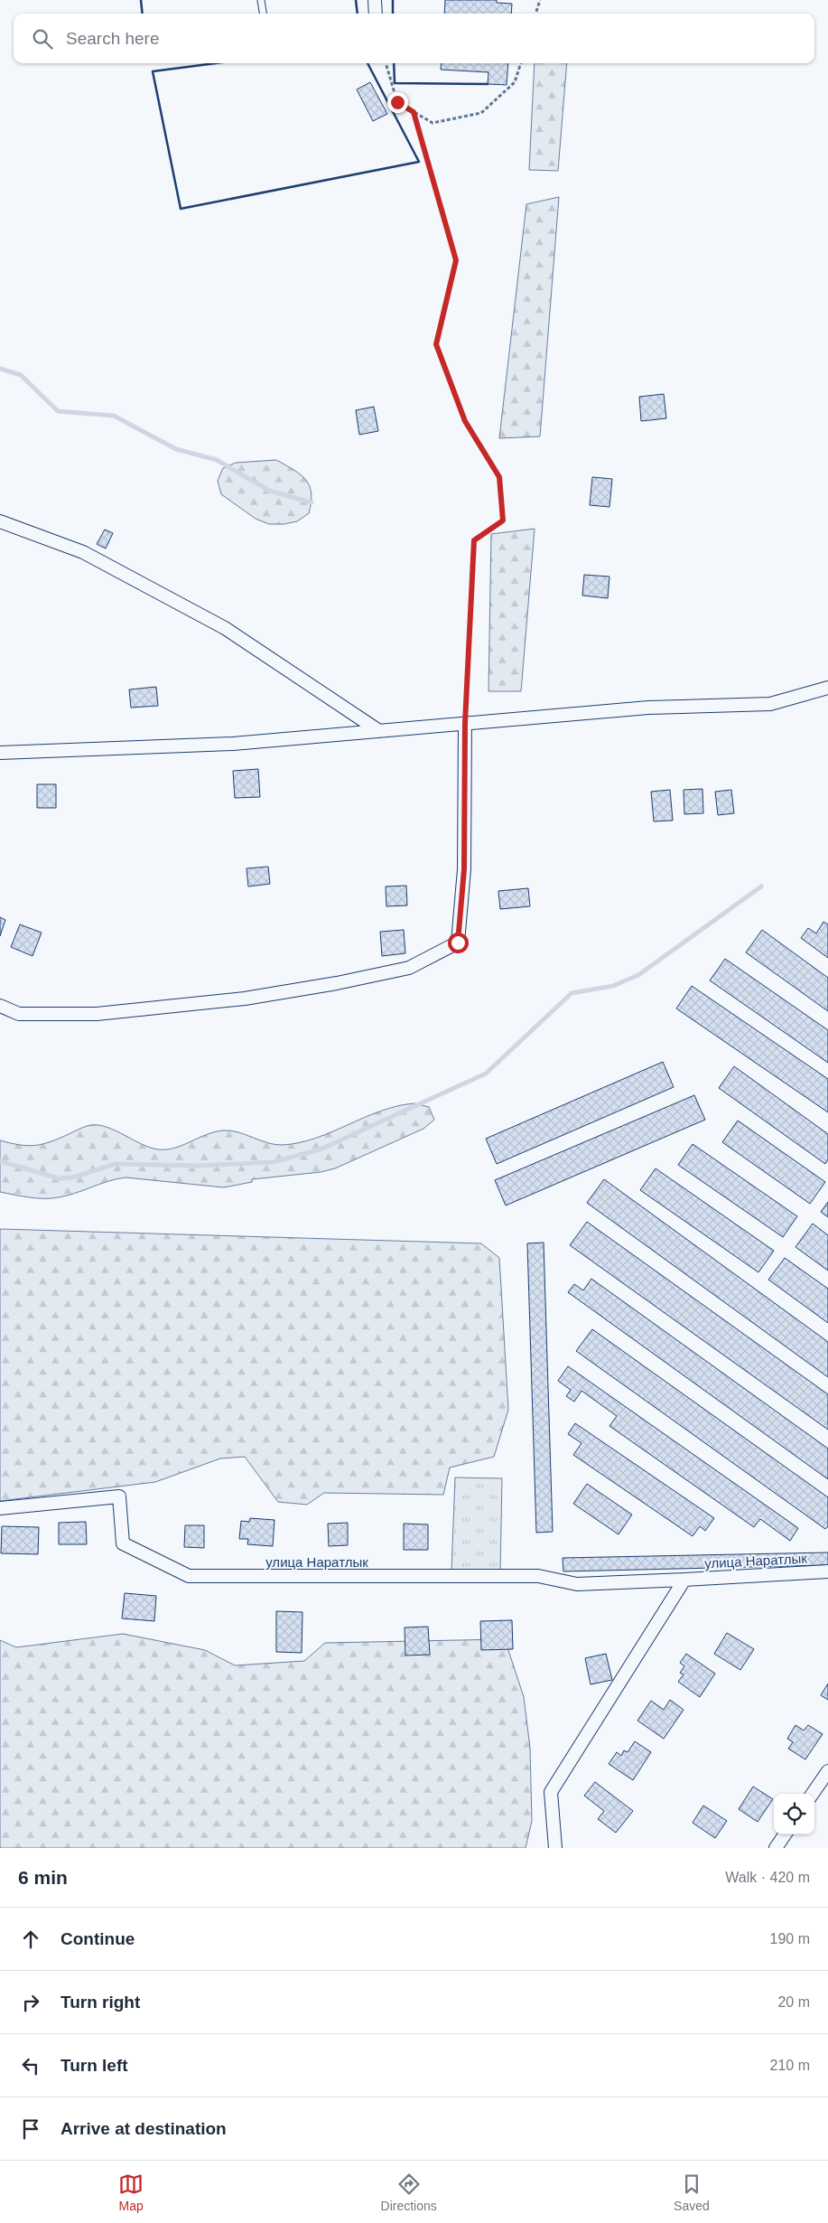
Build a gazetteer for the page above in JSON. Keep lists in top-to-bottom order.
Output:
{
  "streets": {
    "street": ["улица Наратлык"]
  },
  "page": {
    "search": "Search here",
    "heading": ["6 min", "Walk · 420 m"],
    "list": [
      ["Continue", "190 m"],
      ["Turn right", "20 m"],
      ["Turn left", "210 m"],
      "Arrive at destination"
    ],
    "nav": ["Map", "Directions", "Saved"]
  }
}
